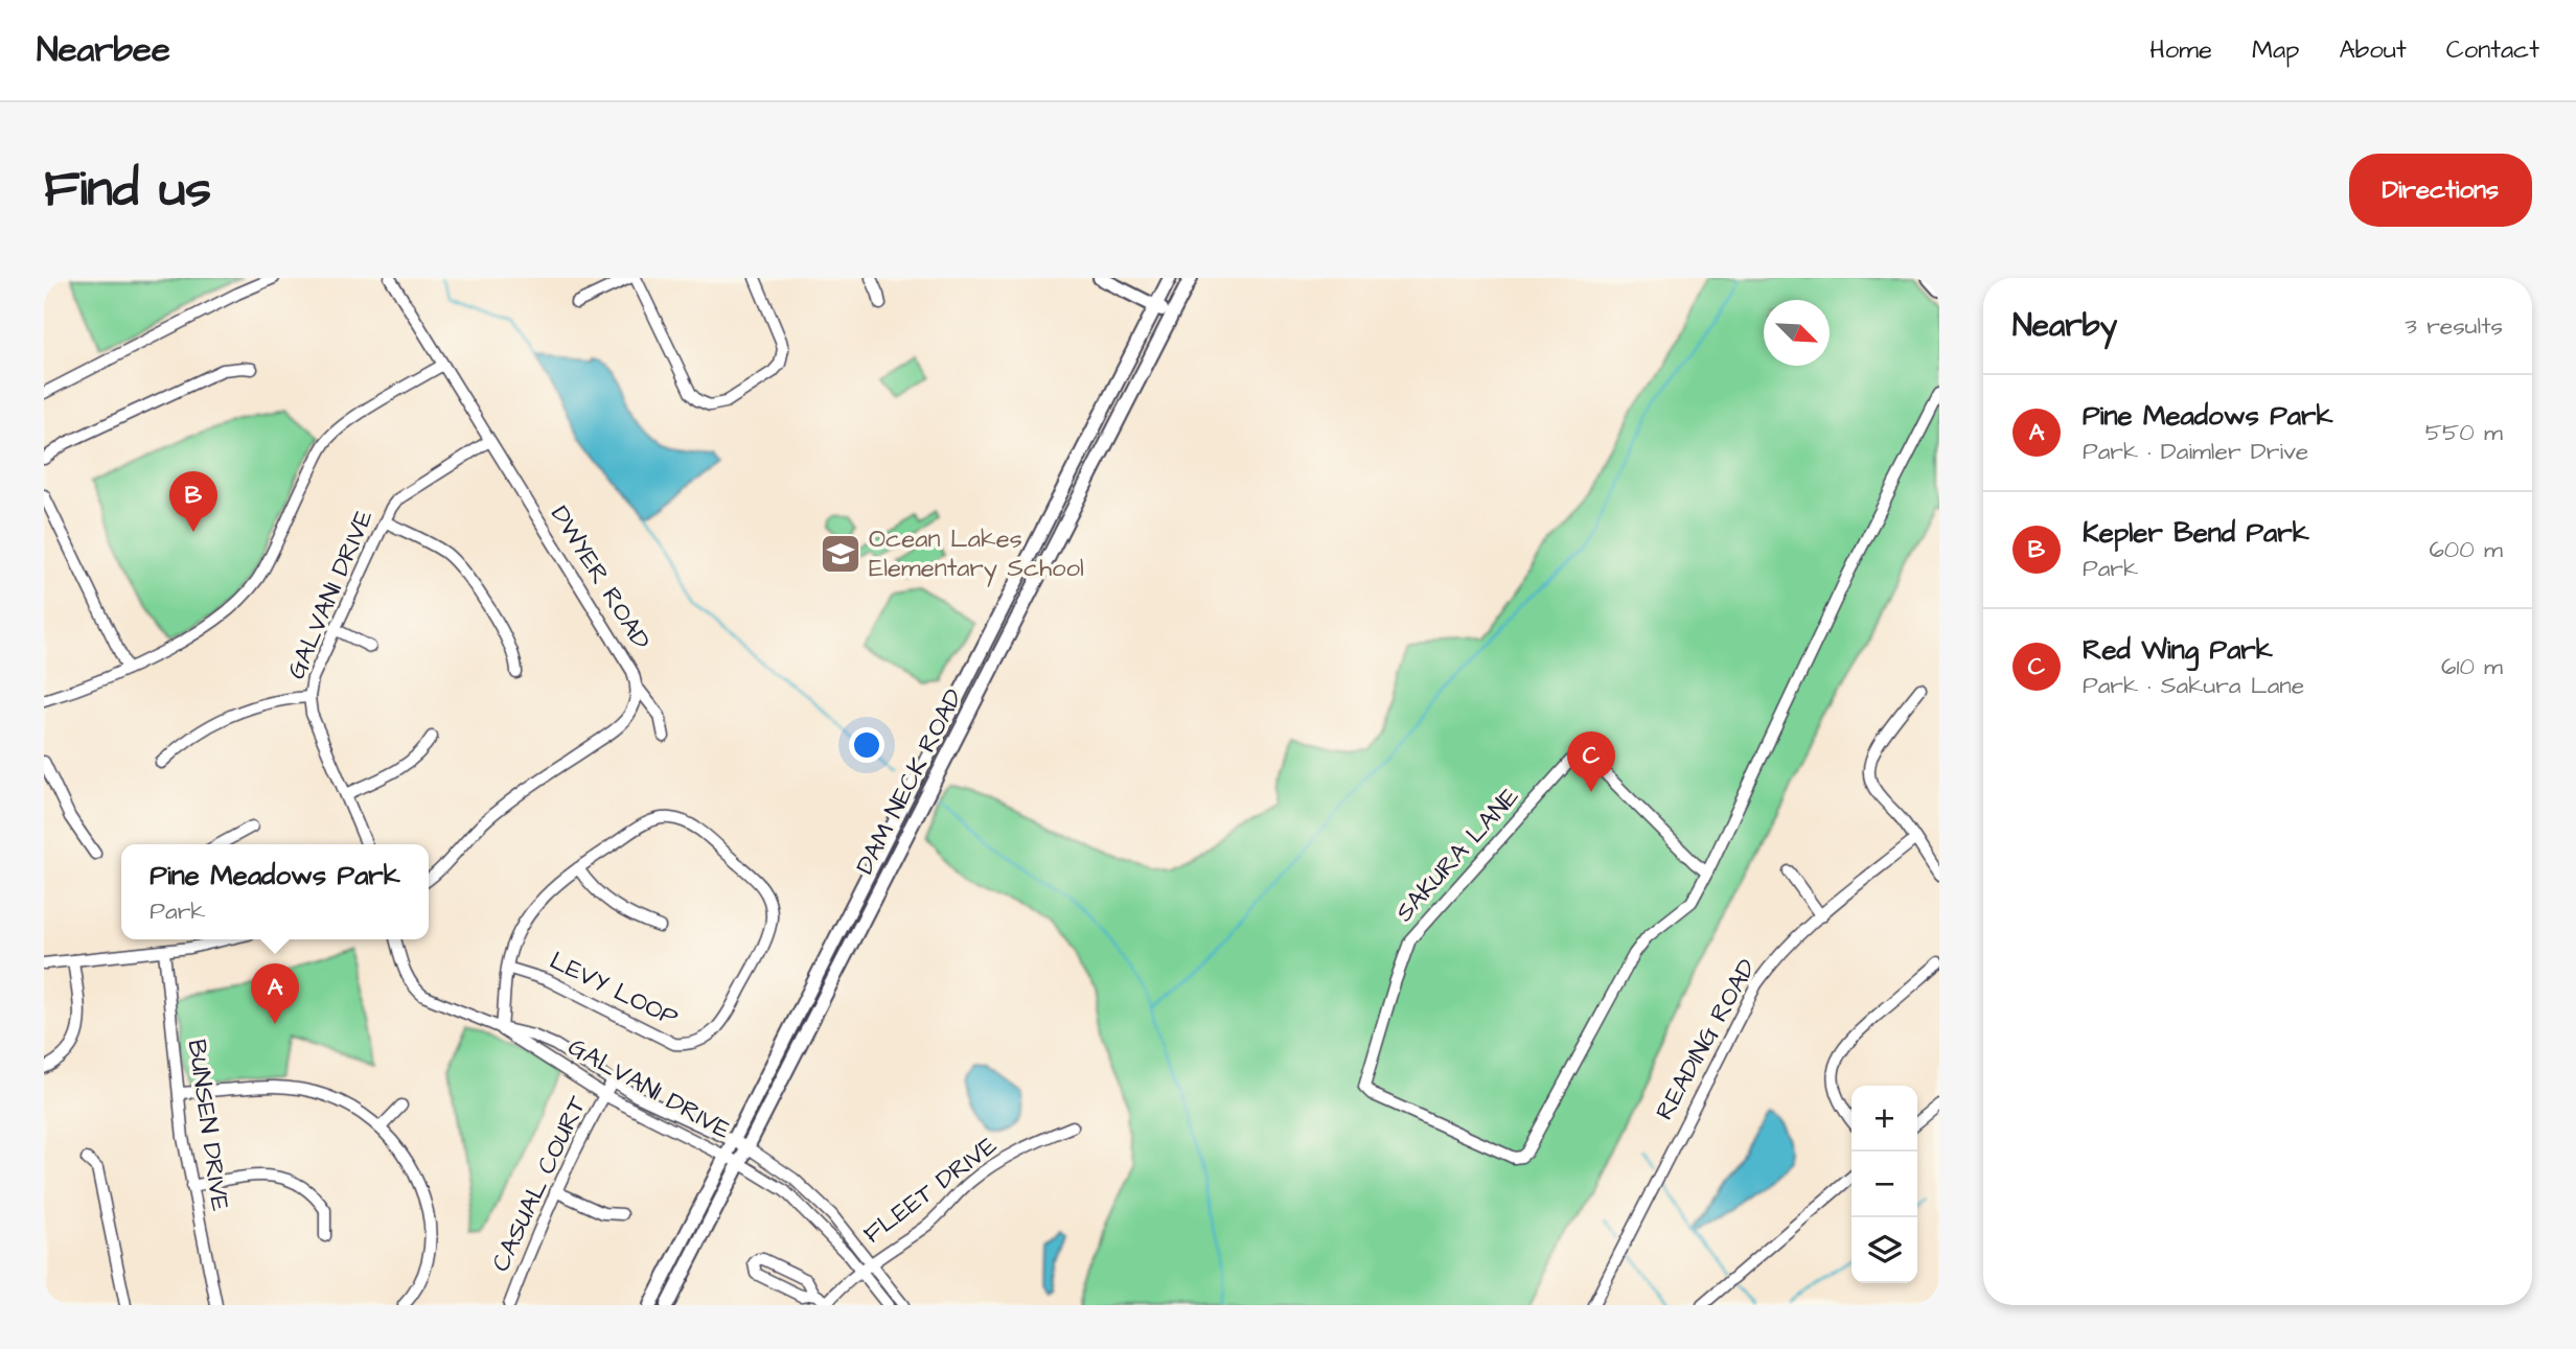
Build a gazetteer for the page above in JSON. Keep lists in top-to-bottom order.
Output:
{
  "streets": {
    "main road": ["DAM NECK ROAD"],
    "street": [
      "DWYER ROAD",
      "GALVANI DRIVE",
      "SAKURA LANE",
      "LEVY LOOP",
      "READING ROAD",
      "BUNSEN DRIVE",
      "CASUAL COURT",
      "FLEET DRIVE"
    ]
  },
  "crossings": [
    ["DWYER ROAD", "GALVANI DRIVE"],
    ["GALVANI DRIVE", "DAM NECK ROAD"],
    ["GALVANI DRIVE", "LEVY LOOP"],
    ["GALVANI DRIVE", "CASUAL COURT"],
    ["GALVANI DRIVE", "FLEET DRIVE"]
  ],
  "places": {
    "school or university": ["Ocean Lakes Elementary School"]
  },
  "north": "bottom right",
  "page": {
    "header": "Nearbee",
    "nav": [
      "Home",
      "Map",
      "About",
      "Contact"
    ],
    "buttons": "Directions",
    "title": "Find us",
    "heading": ["Nearby", "3 results"],
    "list": [
      {
        "mark": "A",
        "name": "Pine Meadows Park",
        "note": "Park · Daimler Drive",
        "value": "550 m"
      },
      {
        "mark": "B",
        "name": "Kepler Bend Park",
        "note": "Park",
        "value": "600 m"
      },
      {
        "mark": "C",
        "name": "Red Wing Park",
        "note": "Park · Sakura Lane",
        "value": "610 m"
      }
    ],
    "pins": ["B", "C", "A"],
    "popup": ["Pine Meadows Park", "Park"],
    "map_buttons": ["+", "−"]
  }
}
